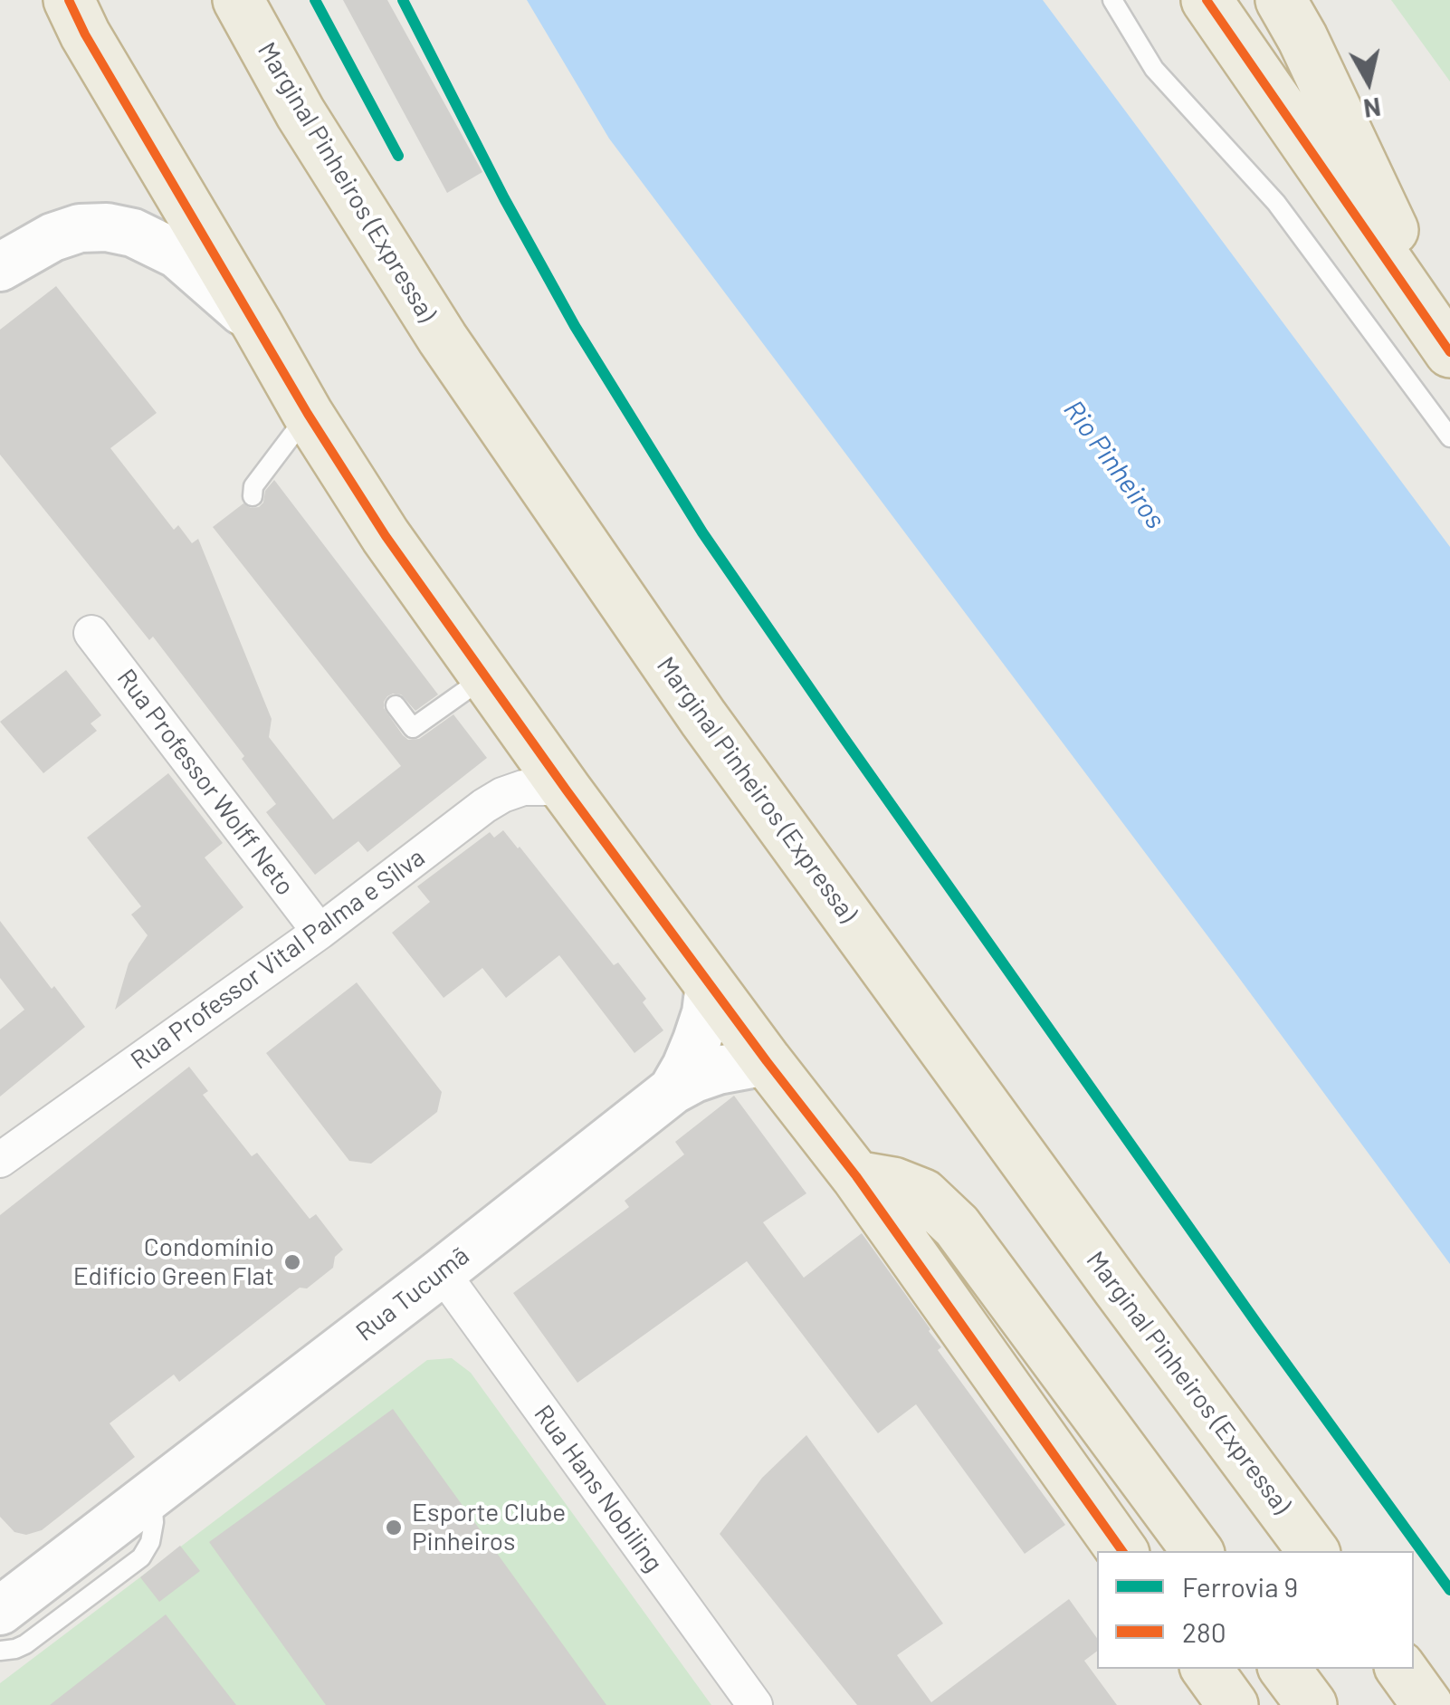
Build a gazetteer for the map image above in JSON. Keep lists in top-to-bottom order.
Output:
{
  "streets": {
    "highway": ["Marginal Pinheiros (Expressa)"],
    "street": [
      "Rua Professor Wolff Neto",
      "Rua Professor Vital Palma e Silva",
      "Rua Tucumã",
      "Rua Hans Nobiling"
    ]
  },
  "crossings": [
    ["Rua Professor Wolff Neto", "Rua Professor Vital Palma e Silva"],
    ["Rua Tucumã", "Rua Hans Nobiling"]
  ],
  "water": ["Rio Pinheiros"],
  "places": ["Condomínio Edifício Green Flat", "Esporte Clube Pinheiros"],
  "lines": ["rail line 9", "transit line 280"],
  "legend": ["Ferrovia 9", "280"],
  "north": "bottom"
}
